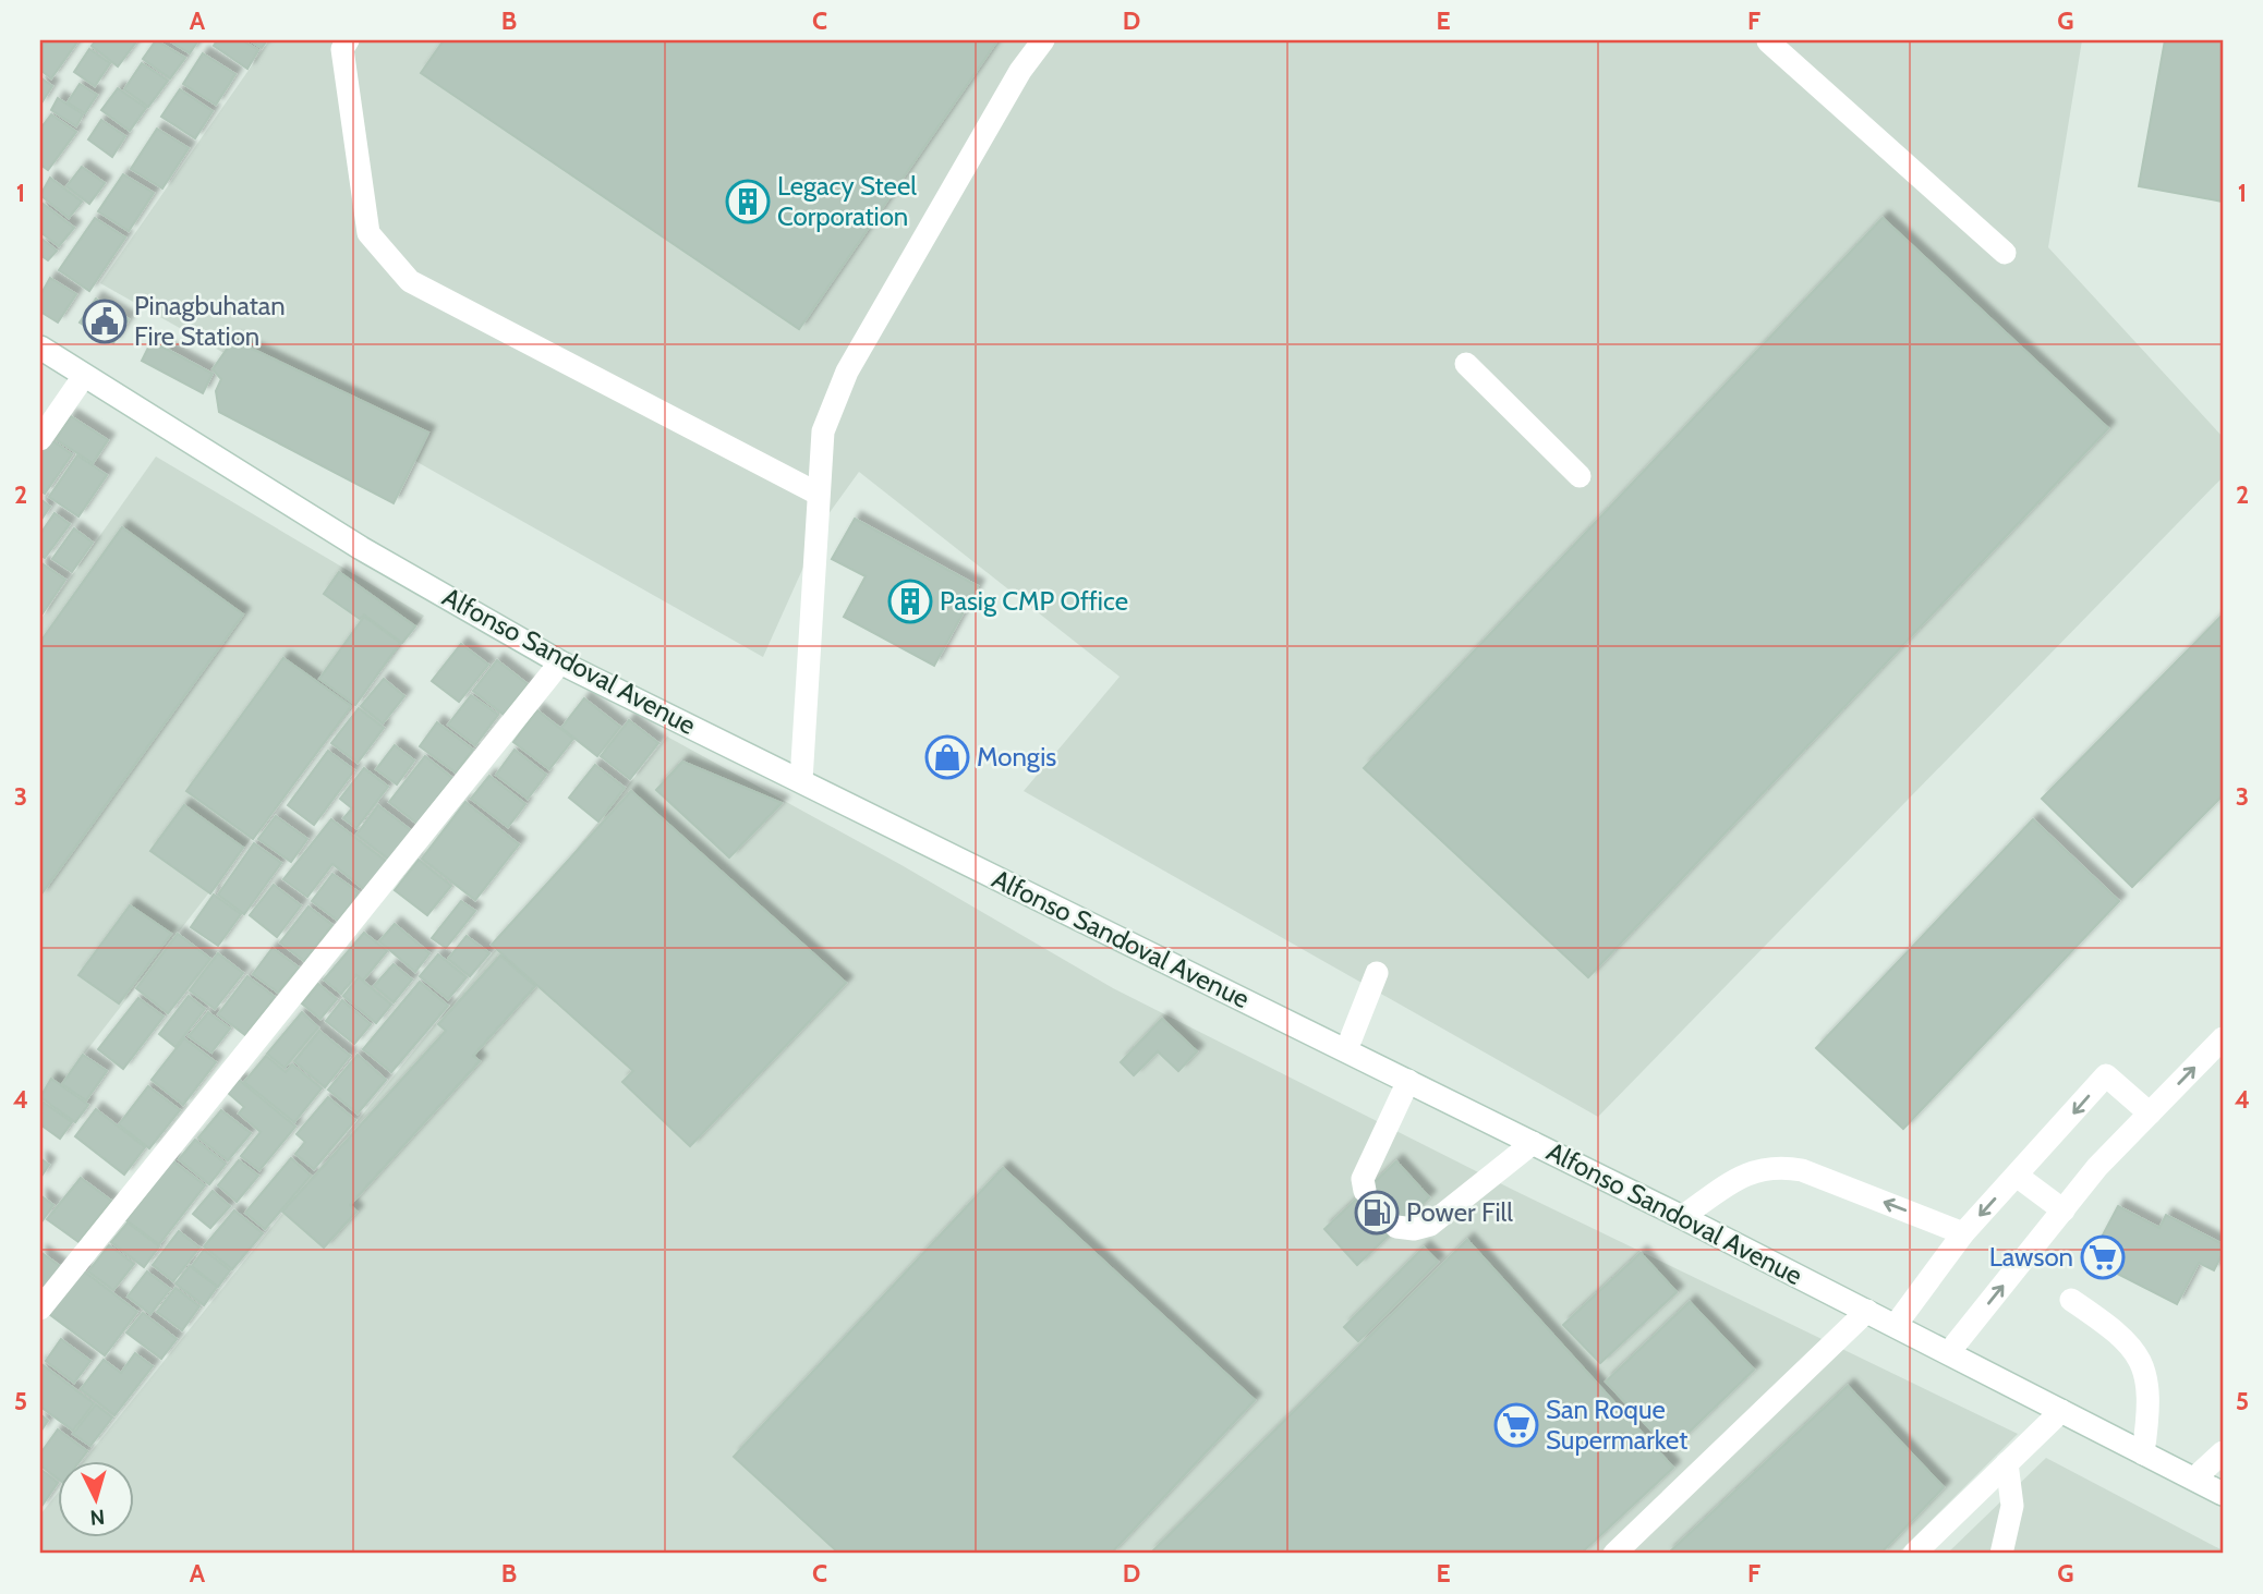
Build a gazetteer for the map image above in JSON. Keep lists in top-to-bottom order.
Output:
{
  "streets": {
    "main road": ["Alfonso Sandoval Avenue"]
  },
  "places": {
    "building": ["Legacy Steel Corporation", "Pasig CMP Office"],
    "public building": ["Pinagbuhatan Fire Station"],
    "shop": ["Mongis"],
    "fuel station": ["Power Fill"],
    "supermarket": ["Lawson", "San Roque Supermarket"]
  },
  "north": "bottom",
  "grid": {
    "columns": [
      "A",
      "B",
      "C",
      "D",
      "E",
      "F",
      "G"
    ],
    "rows": [
      "1",
      "2",
      "3",
      "4",
      "5"
    ]
  }
}
